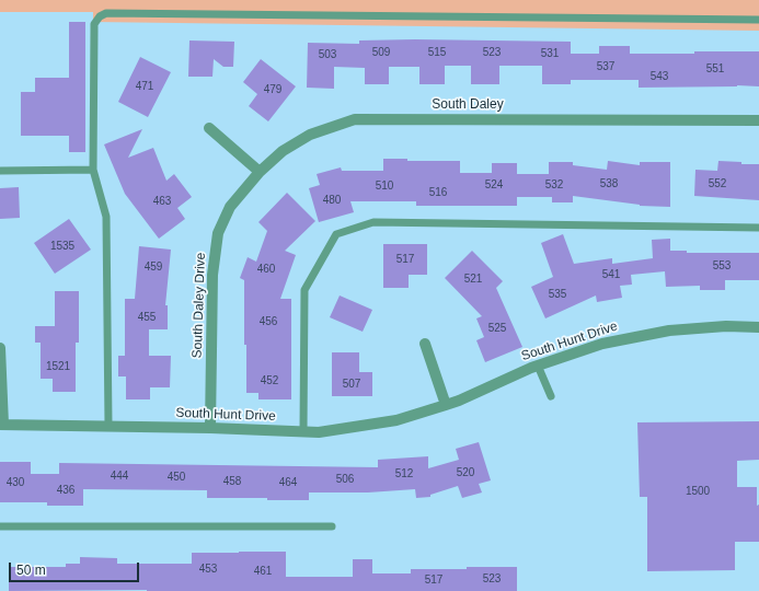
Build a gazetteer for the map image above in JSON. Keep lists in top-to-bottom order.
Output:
{
  "streets": {
    "street": ["South Daley", "South Daley Drive", "South Hunt Drive"]
  },
  "crossings": [
    ["South Daley", "South Daley Drive"],
    ["South Daley Drive", "South Hunt Drive"]
  ],
  "house_numbers": [
    "509",
    "515",
    "523",
    "531",
    "503",
    "537",
    "551",
    "543",
    "471",
    "479",
    "538",
    "552",
    "524",
    "532",
    "510",
    "516",
    "480",
    "463",
    "1535",
    "517",
    "553",
    "459",
    "460",
    "541",
    "521",
    "535",
    "455",
    "456",
    "525",
    "1521",
    "452",
    "507",
    "520",
    "512",
    "444",
    "450",
    "506",
    "458",
    "430",
    "464",
    "436",
    "1500",
    "453",
    "461",
    "523",
    "517"
  ],
  "scale_bar": "50 m"
}
